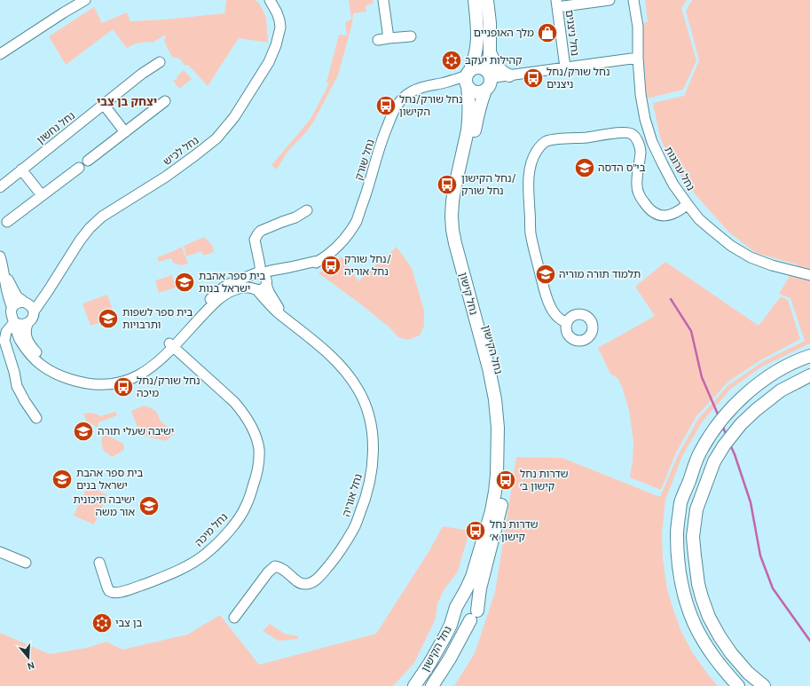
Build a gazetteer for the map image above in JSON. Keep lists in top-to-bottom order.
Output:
{
  "streets": {
    "main road": ["נחל קישון", "נחל הקישון"],
    "street": [
      "נחל ניצנים",
      "נחל נחשון",
      "נחל לכיש",
      "נחל שורק",
      "נחל ערוגות",
      "נחל אוריה",
      "נחל מיכה"
    ]
  },
  "crossings": [
    ["נחל לכיש", "נחל שורק"],
    ["נחל שורק", "נחל קישון"],
    ["נחל שורק", "נחל הקישון"],
    ["נחל שורק", "נחל אוריה"],
    ["נחל שורק", "נחל מיכה"],
    ["נחל קישון", "נחל הקישון"]
  ],
  "districts": ["יצחק בן צבי"],
  "places": {
    "shop": ["מלך האופניים"],
    "synagogue": ["קהילות יעקב", "בן צבי"],
    "bus stop": [
      "נחל שורק/נחל ניצנים",
      "נחל שורק/נחל הקישון",
      "נחל הקישון/ נחל שורק",
      "נחל שורק/ נחל אוריה",
      "נחל שורק/נחל מיכה",
      "שדרות נחל קישון ב׳",
      "שדרות נחל קישון א׳"
    ],
    "school or university": [
      "בי\"ס הדסה",
      "תלמוד תורה מוריה",
      "בית ספר אהבת ישראל בנות",
      "בית ספר לשפות ותרבויות",
      "ישיבה שעלי תורה",
      "בית ספר אהבת ישראל בנים",
      "ישיבה תיכונית אור משה"
    ]
  },
  "north": "bottom"
}
